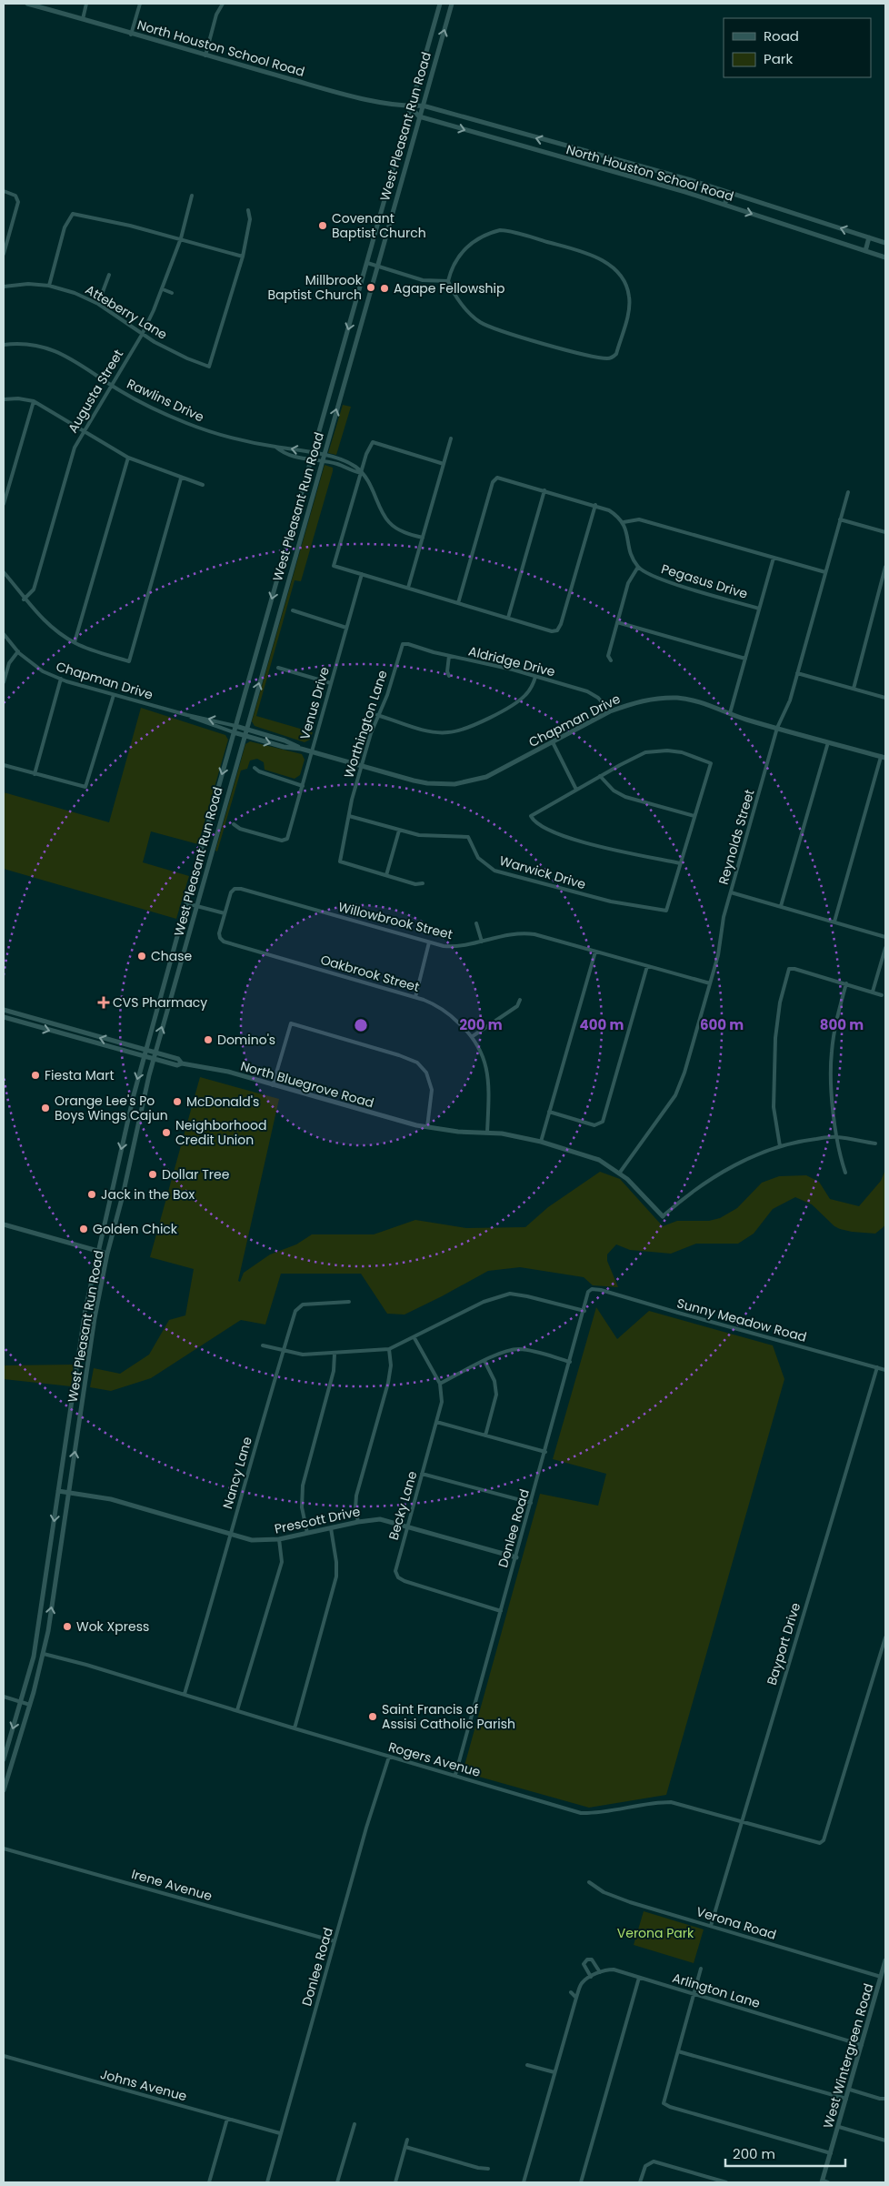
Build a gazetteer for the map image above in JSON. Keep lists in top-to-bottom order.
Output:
{
  "streets": {
    "main road": [
      "North Houston School Road",
      "West Pleasant Run Road",
      "Chapman Drive",
      "North Bluegrove Road",
      "Prescott Drive",
      "West Wintergreen Road"
    ],
    "street": [
      "Atteberry Lane",
      "Augusta Street",
      "Rawlins Drive",
      "Pegasus Drive",
      "Aldridge Drive",
      "Venus Drive",
      "Worthington Lane",
      "Reynolds Street",
      "Warwick Drive",
      "Willowbrook Street",
      "Oakbrook Street",
      "Sunny Meadow Road",
      "Nancy Lane",
      "Becky Lane",
      "Donlee Road",
      "Bayport Drive",
      "Rogers Avenue",
      "Irene Avenue",
      "Verona Road",
      "Arlington Lane",
      "Johns Avenue"
    ]
  },
  "crossings": [
    ["North Houston School Road", "West Pleasant Run Road"],
    ["West Pleasant Run Road", "Rawlins Drive"],
    ["West Pleasant Run Road", "Chapman Drive"],
    ["West Pleasant Run Road", "North Bluegrove Road"],
    ["West Pleasant Run Road", "Prescott Drive"],
    ["West Pleasant Run Road", "Rogers Avenue"],
    ["Atteberry Lane", "Augusta Street"],
    ["Augusta Street", "Rawlins Drive"],
    ["Aldridge Drive", "Chapman Drive"],
    ["Aldridge Drive", "Worthington Lane"],
    ["Chapman Drive", "Venus Drive"],
    ["Chapman Drive", "Worthington Lane"],
    ["Chapman Drive", "Reynolds Street"],
    ["Worthington Lane", "Warwick Drive"],
    ["Reynolds Street", "Willowbrook Street"],
    ["Reynolds Street", "North Bluegrove Road"],
    ["Willowbrook Street", "Oakbrook Street"],
    ["Oakbrook Street", "North Bluegrove Road"],
    ["Sunny Meadow Road", "Donlee Road"],
    ["Sunny Meadow Road", "Bayport Drive"],
    ["Nancy Lane", "Prescott Drive"],
    ["Nancy Lane", "Rogers Avenue"],
    ["Becky Lane", "Prescott Drive"],
    ["Becky Lane", "Donlee Road"],
    ["Prescott Drive", "Donlee Road"],
    ["Donlee Road", "Rogers Avenue"],
    ["Donlee Road", "Irene Avenue"],
    ["Donlee Road", "Johns Avenue"],
    ["Bayport Drive", "Rogers Avenue"],
    ["Bayport Drive", "Verona Road"],
    ["Verona Road", "West Wintergreen Road"],
    ["Arlington Lane", "West Wintergreen Road"]
  ],
  "parks": ["Verona Park"],
  "places": {
    "other": [
      "Covenant Baptist Church",
      "Millbrook Baptist Church",
      "Agape Fellowship",
      "Chase",
      "Domino's",
      "Fiesta Mart",
      "McDonald's",
      "Orange Lee's Po Boys Wings Cajun",
      "Neighborhood Credit Union",
      "Dollar Tree",
      "Jack in the Box",
      "Golden Chick",
      "Wok Xpress",
      "Saint Francis of Assisi Catholic Parish"
    ],
    "health": ["CVS Pharmacy"]
  },
  "legend": ["Road", "Park"],
  "scale_bar": "200 m",
  "rings": [
    "200 m",
    "400 m",
    "600 m",
    "800 m"
  ]
}
